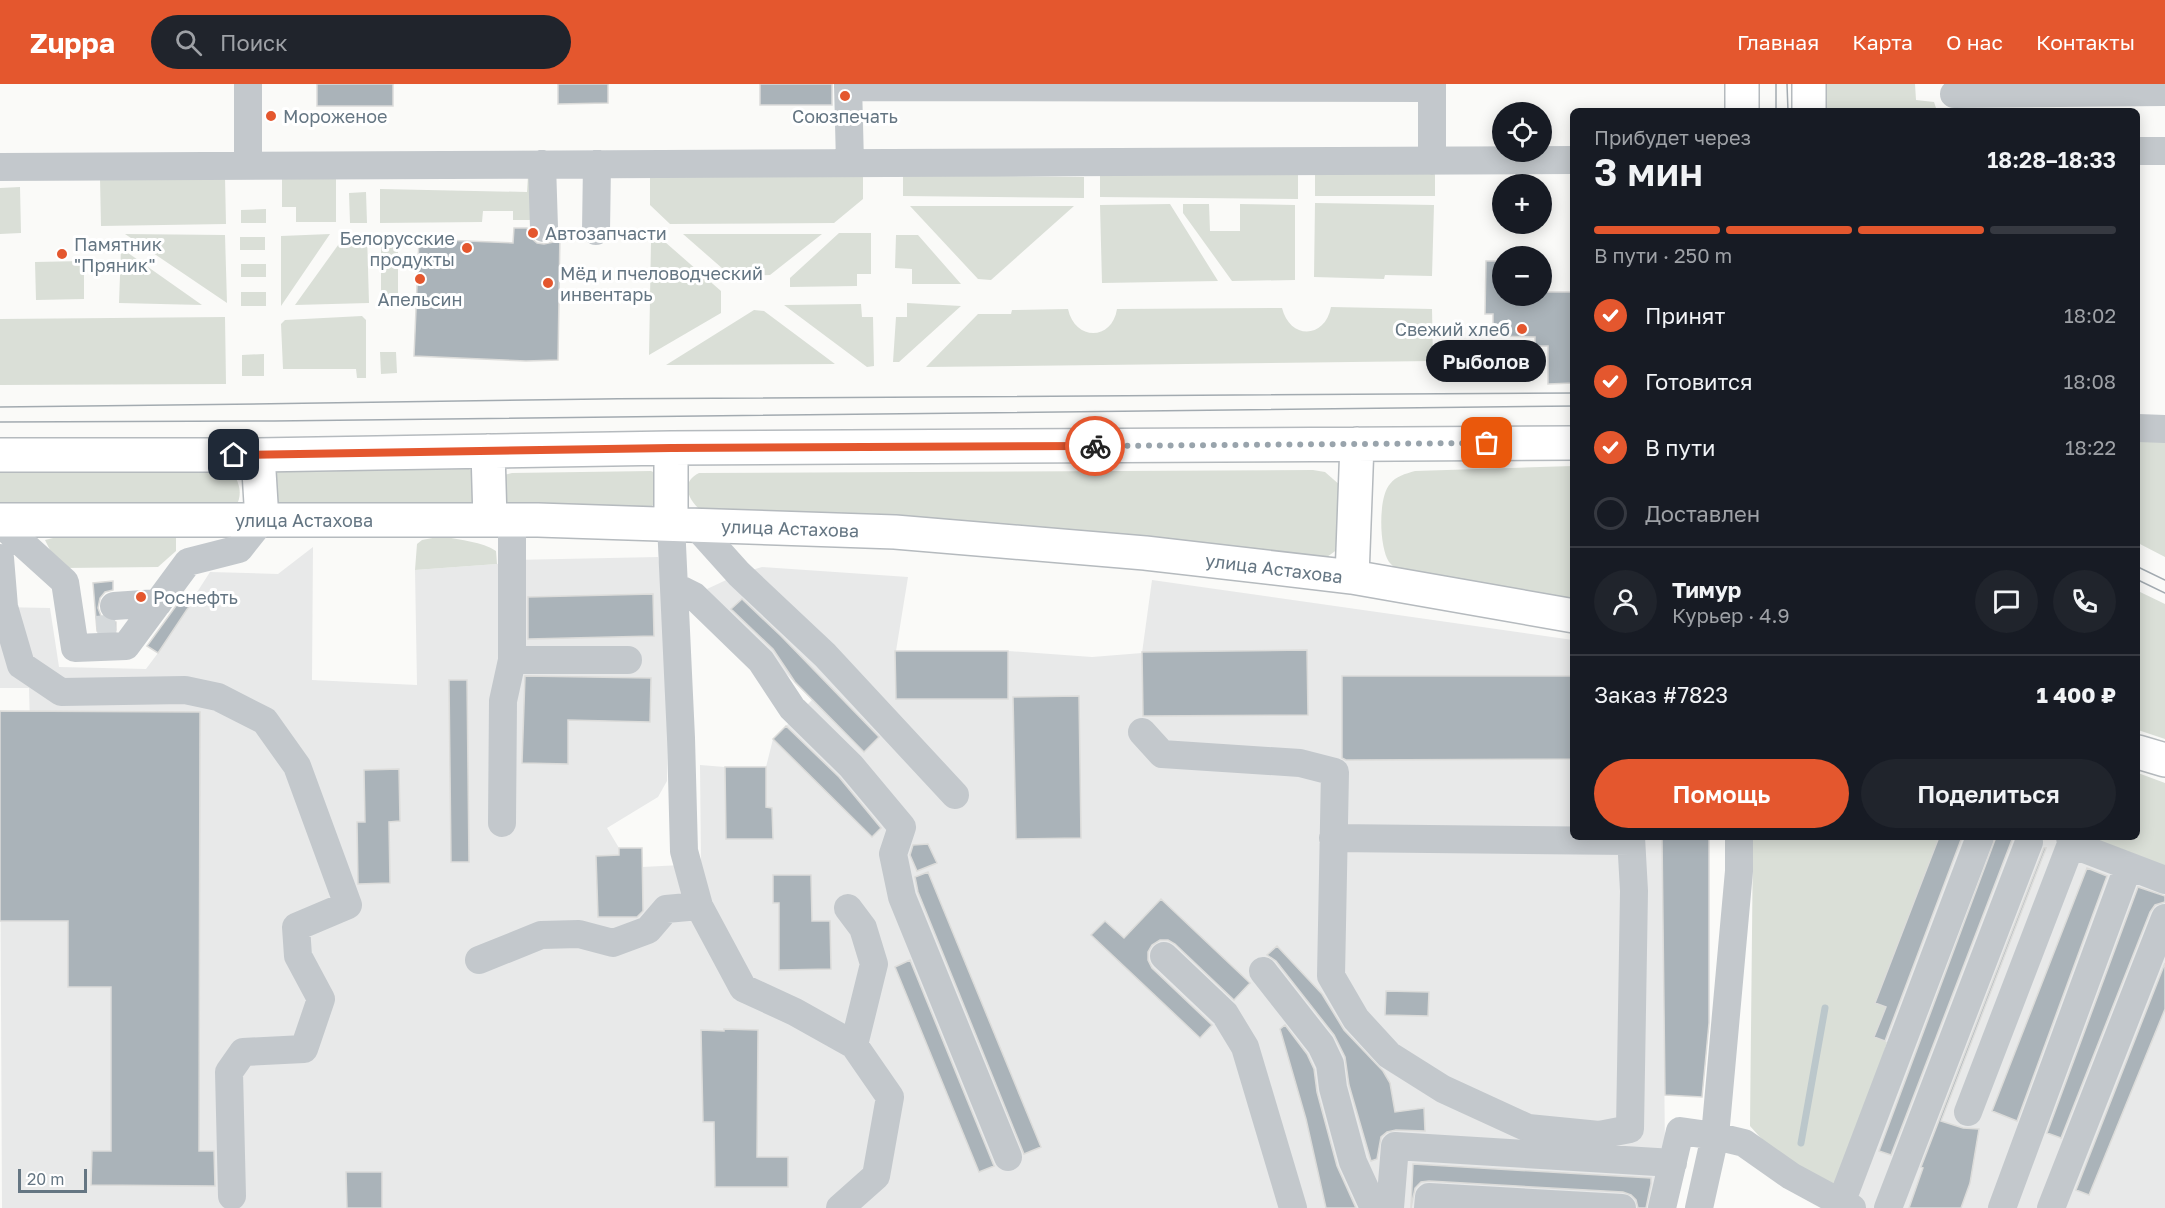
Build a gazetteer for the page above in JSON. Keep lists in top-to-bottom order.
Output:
{
  "streets": {
    "main road": ["улица Астахова"]
  },
  "places": [
    "Союзпечать",
    "Мороженое",
    "Автозапчасти",
    "Белорусские продукты",
    "Памятник \"Пряник\"",
    "Апельсин",
    "Мёд и пчеловодческий инвентарь",
    "Свежий хлеб",
    "Рыболов",
    "Роснефть"
  ],
  "scale_bar": "20 m",
  "page": {
    "header": "Zuppa",
    "search": "Поиск",
    "nav": [
      "Главная",
      "Карта",
      "О нас",
      "Контакты"
    ],
    "map_buttons": ["+", "−"],
    "heading": ["3 мин", "Прибудет через", "18:28–18:33"],
    "panel": [
      "Тимур",
      "Курьер · 4.9",
      "Заказ #7823",
      "1 400 ₽"
    ],
    "bar": "В пути · 250 m",
    "list": [
      ["Принят", "18:02"],
      ["Готовится", "18:08"],
      ["В пути", "18:22"],
      "Доставлен"
    ],
    "bubble": "Рыболов",
    "buttons": ["Помощь", "Поделиться"],
    "scale": "20 m"
  }
}
